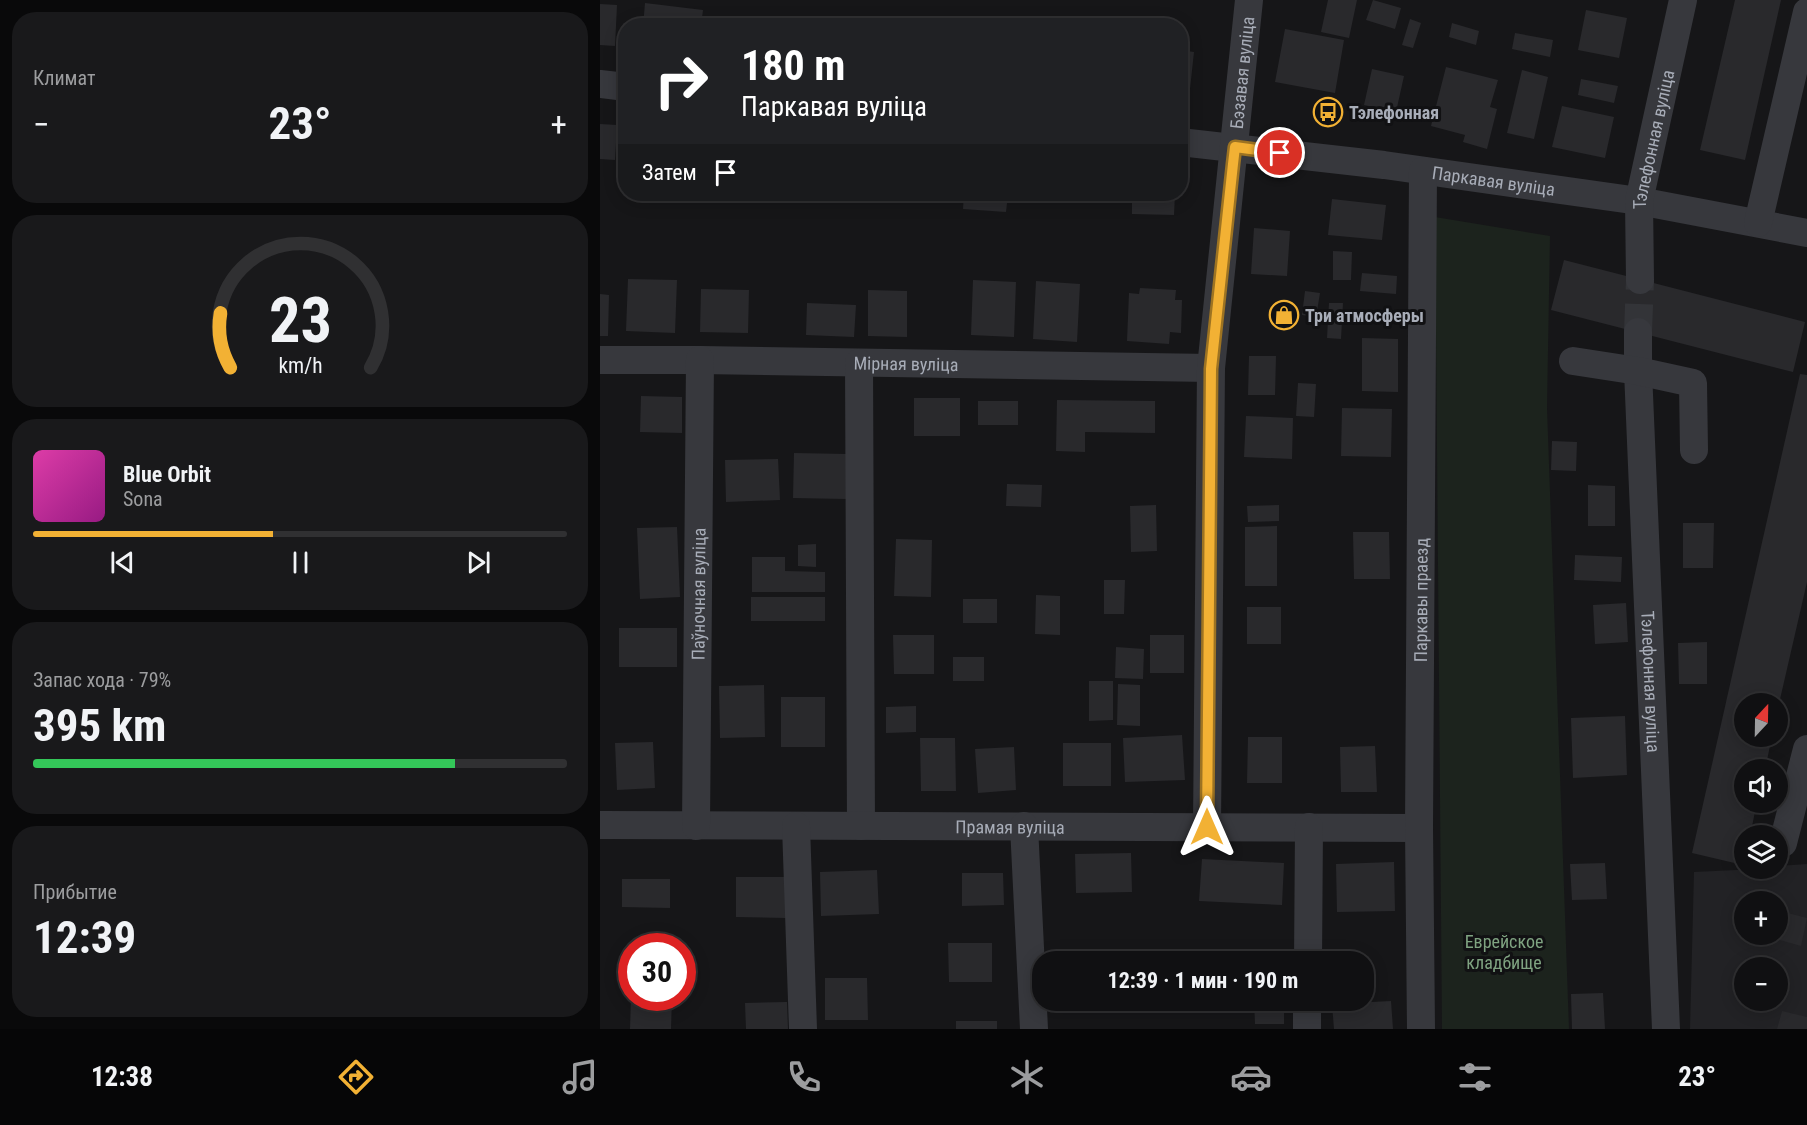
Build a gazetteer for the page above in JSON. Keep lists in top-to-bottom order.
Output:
{
  "streets": {
    "street": [
      "Бэзавая вуліца",
      "Тэлефонная вуліца",
      "Паркавая вуліца",
      "Мірная вуліца",
      "Паўночная вуліца",
      "Паркавы праезд",
      "Прамая вуліца"
    ]
  },
  "crossings": [
    ["Бэзавая вуліца", "Паркавая вуліца"],
    ["Бэзавая вуліца", "Мірная вуліца"],
    ["Бэзавая вуліца", "Прамая вуліца"],
    ["Тэлефонная вуліца", "Паркавая вуліца"],
    ["Паркавая вуліца", "Паркавы праезд"],
    ["Мірная вуліца", "Паўночная вуліца"],
    ["Паўночная вуліца", "Прамая вуліца"],
    ["Паркавы праезд", "Прамая вуліца"]
  ],
  "parks": ["Еврейское кладбище"],
  "places": {
    "bus stop": ["Тэлефонная"],
    "shop": ["Три атмосферы"]
  },
  "north": "top",
  "page": {
    "tile": [
      "Климат",
      ["Запас хода · 79%", "395 km"],
      ["Прибытие", "12:39"]
    ],
    "turn": ["180 m", "Паркавая вуліца"],
    "heat": ["−", "23°", "+"],
    "then": "Затем",
    "song": ["Blue Orbit", "Sona"],
    "map_buttons": ["+", "−"],
    "limit": "30",
    "trip": "12:39 · 1 мин · 190 m",
    "tabs": ["12:38", "23°"],
    "gauge": ["23", "km/h"]
  }
}
